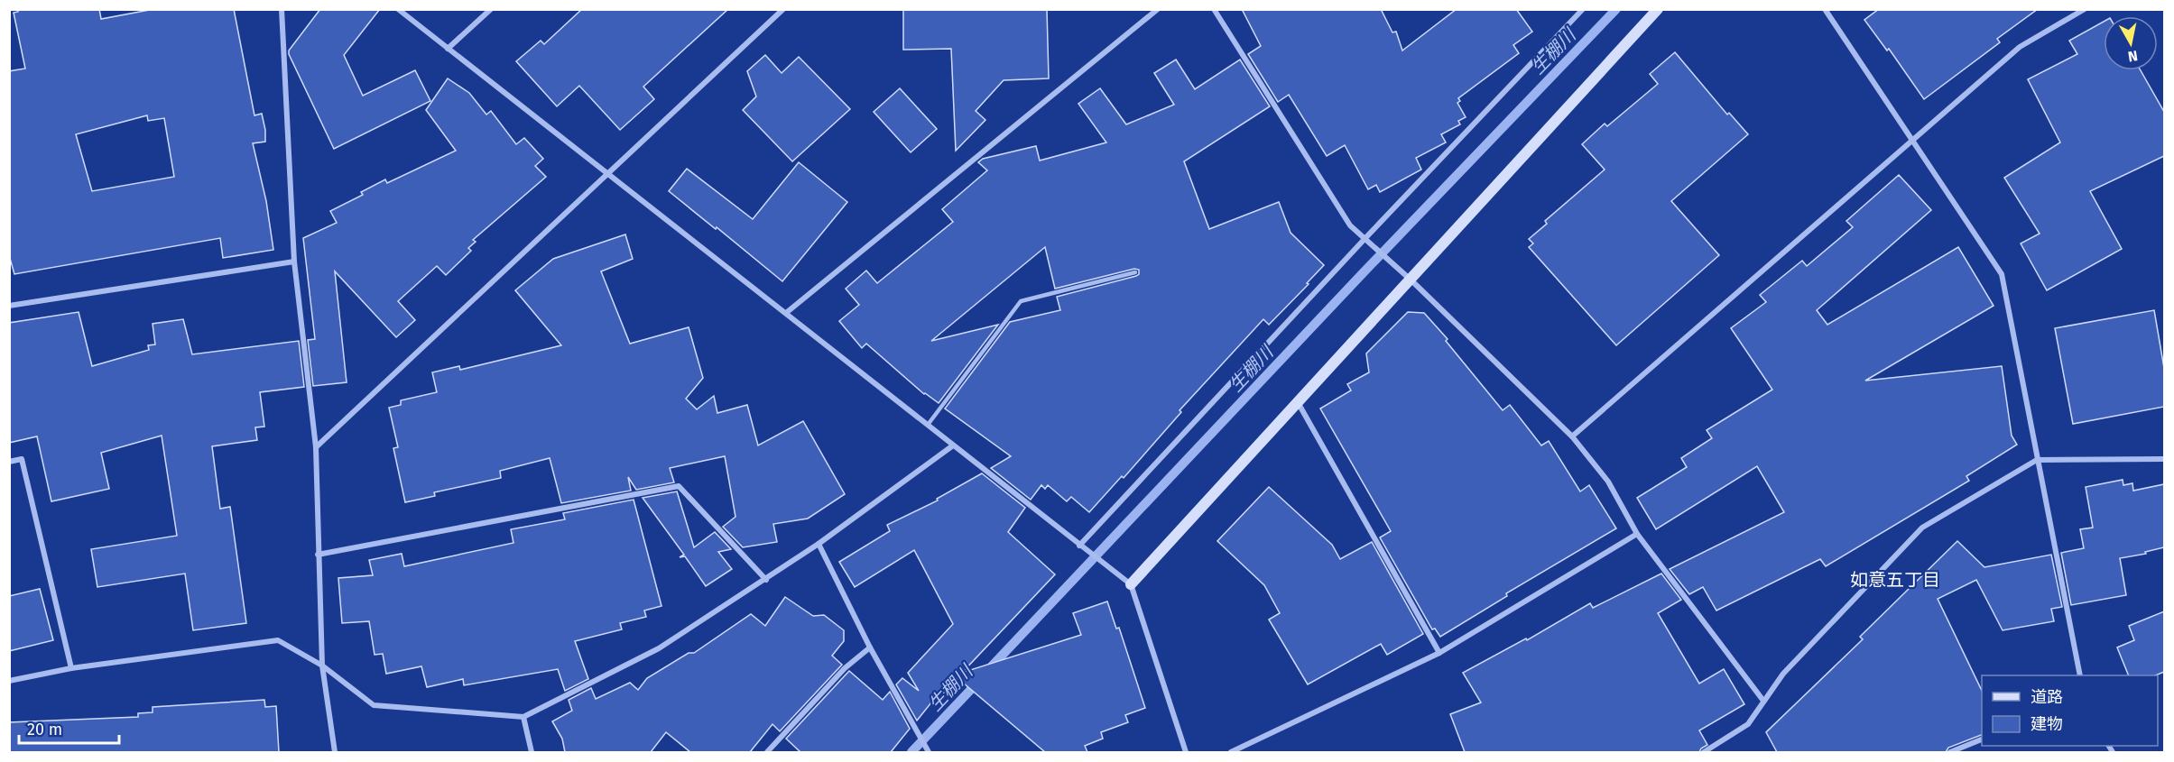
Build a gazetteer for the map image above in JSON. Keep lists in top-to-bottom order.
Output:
{
  "districts": ["如意五丁目"],
  "water": ["生棚川"],
  "legend": ["道路", "建物"],
  "scale_bar": "20 m",
  "north": "bottom"
}
